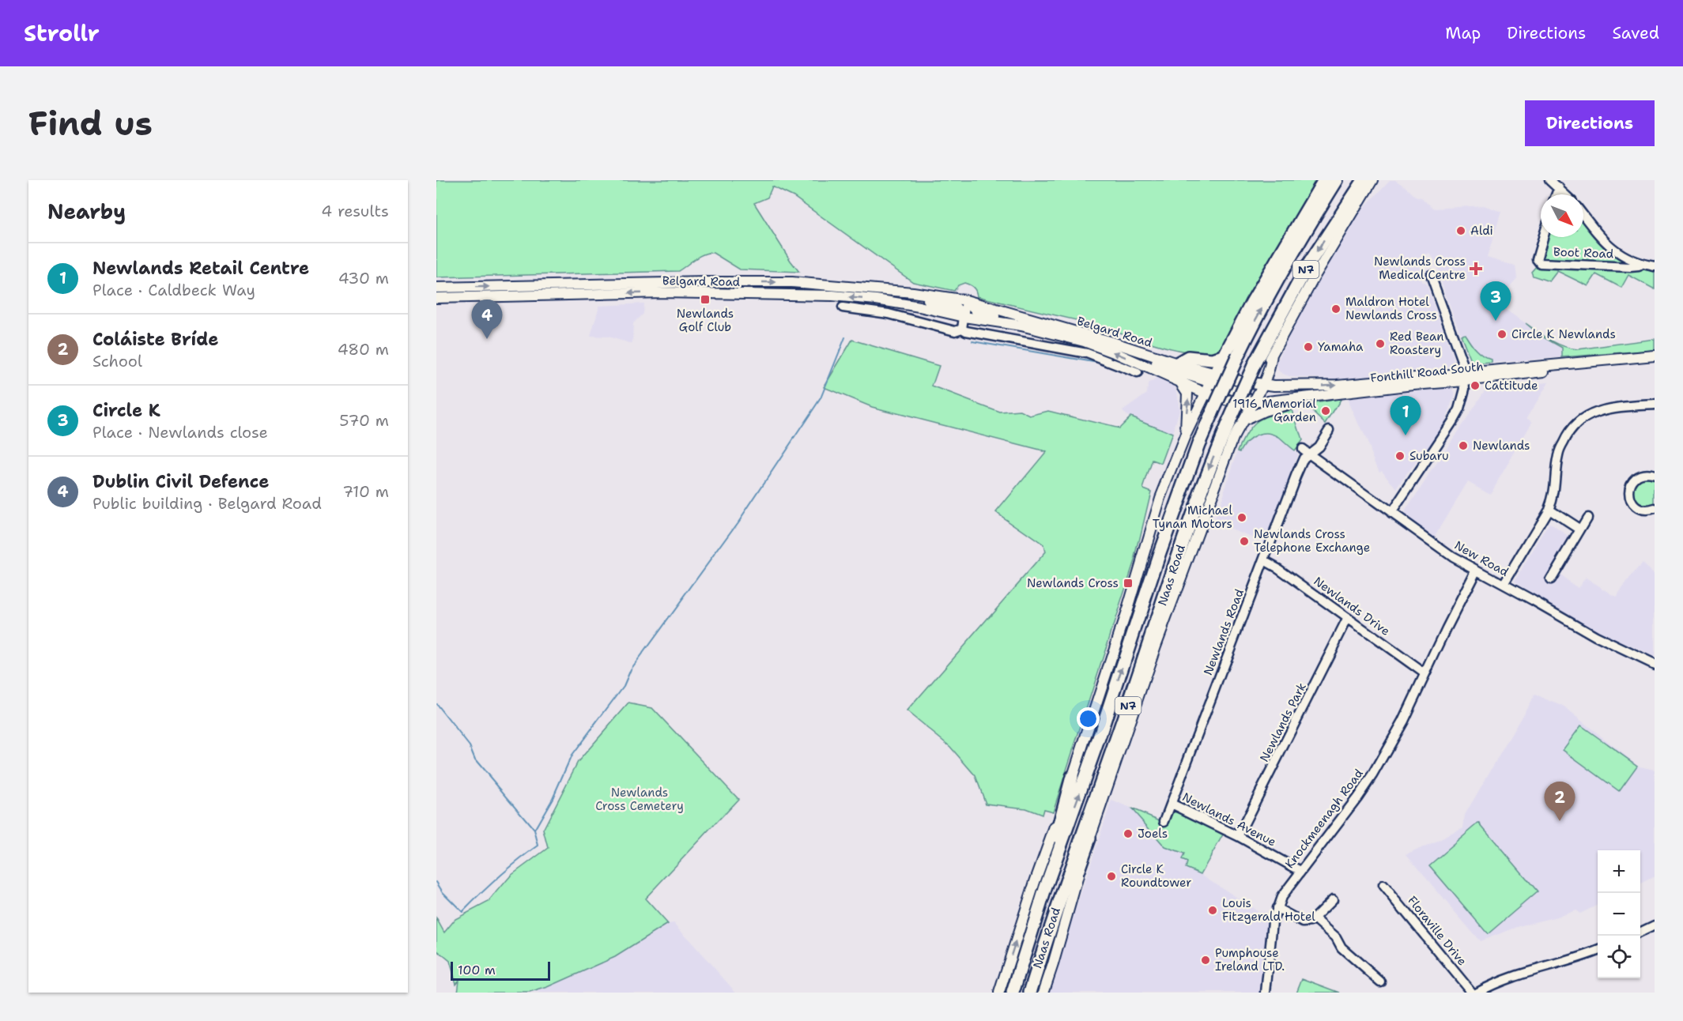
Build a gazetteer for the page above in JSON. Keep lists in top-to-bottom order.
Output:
{
  "streets": {
    "highway": ["N7", "Naas Road"],
    "main road": ["Belgard Road", "Fonthill Road South"],
    "street": [
      "Boot Road",
      "New Road",
      "Newlands Drive",
      "Newlands Road",
      "Newlands Park",
      "Knockmeenagh Road",
      "Newlands Avenue",
      "Floraville Drive"
    ]
  },
  "crossings": [
    ["N7", "Naas Road"],
    ["Belgard Road", "Fonthill Road South"],
    ["Belgard Road", "Naas Road"],
    ["Fonthill Road South", "Naas Road"],
    ["New Road", "Newlands Road"],
    ["New Road", "Knockmeenagh Road"],
    ["Newlands Drive", "Newlands Road"],
    ["Newlands Drive", "Newlands Park"],
    ["Newlands Drive", "Knockmeenagh Road"],
    ["Newlands Road", "Newlands Avenue"],
    ["Newlands Park", "Newlands Avenue"],
    ["Knockmeenagh Road", "Newlands Avenue"]
  ],
  "parks": ["Newlands Cross Cemetery"],
  "places": {
    "other": [
      "Aldi",
      "Maldron Hotel Newlands Cross",
      "Circle K Newlands",
      "Red Bean Roastery",
      "Yamaha",
      "Cattitude",
      "1916 Memorial Garden",
      "Newlands",
      "Subaru",
      "Michael Tynan Motors",
      "Newlands Cross Telephone Exchange",
      "Joels",
      "Circle K Roundtower",
      "Louis Fitzgerald Hotel",
      "Pumphouse Ireland LTD."
    ],
    "health": ["Newlands Cross Medical Centre"],
    "transit": ["Newlands Golf Club", "Newlands Cross"]
  },
  "scale_bar": "100 m",
  "north": "bottom right",
  "page": {
    "header": "Strollr",
    "nav": ["Map", "Directions", "Saved"],
    "buttons": "Directions",
    "title": "Find us",
    "heading": ["Nearby", "4 results"],
    "list": [
      {
        "mark": "1",
        "name": "Newlands Retail Centre",
        "note": "Place · Caldbeck Way",
        "value": "430 m"
      },
      {
        "mark": "2",
        "name": "Coláiste Bríde",
        "note": "School",
        "value": "480 m"
      },
      {
        "mark": "3",
        "name": "Circle K",
        "note": "Place · Newlands close",
        "value": "570 m"
      },
      {
        "mark": "4",
        "name": "Dublin Civil Defence",
        "note": "Public building · Belgard Road",
        "value": "710 m"
      }
    ],
    "pins": [
      "3",
      "4",
      "1",
      "2"
    ],
    "map_buttons": ["+", "−"],
    "scale": "100 m"
  }
}
